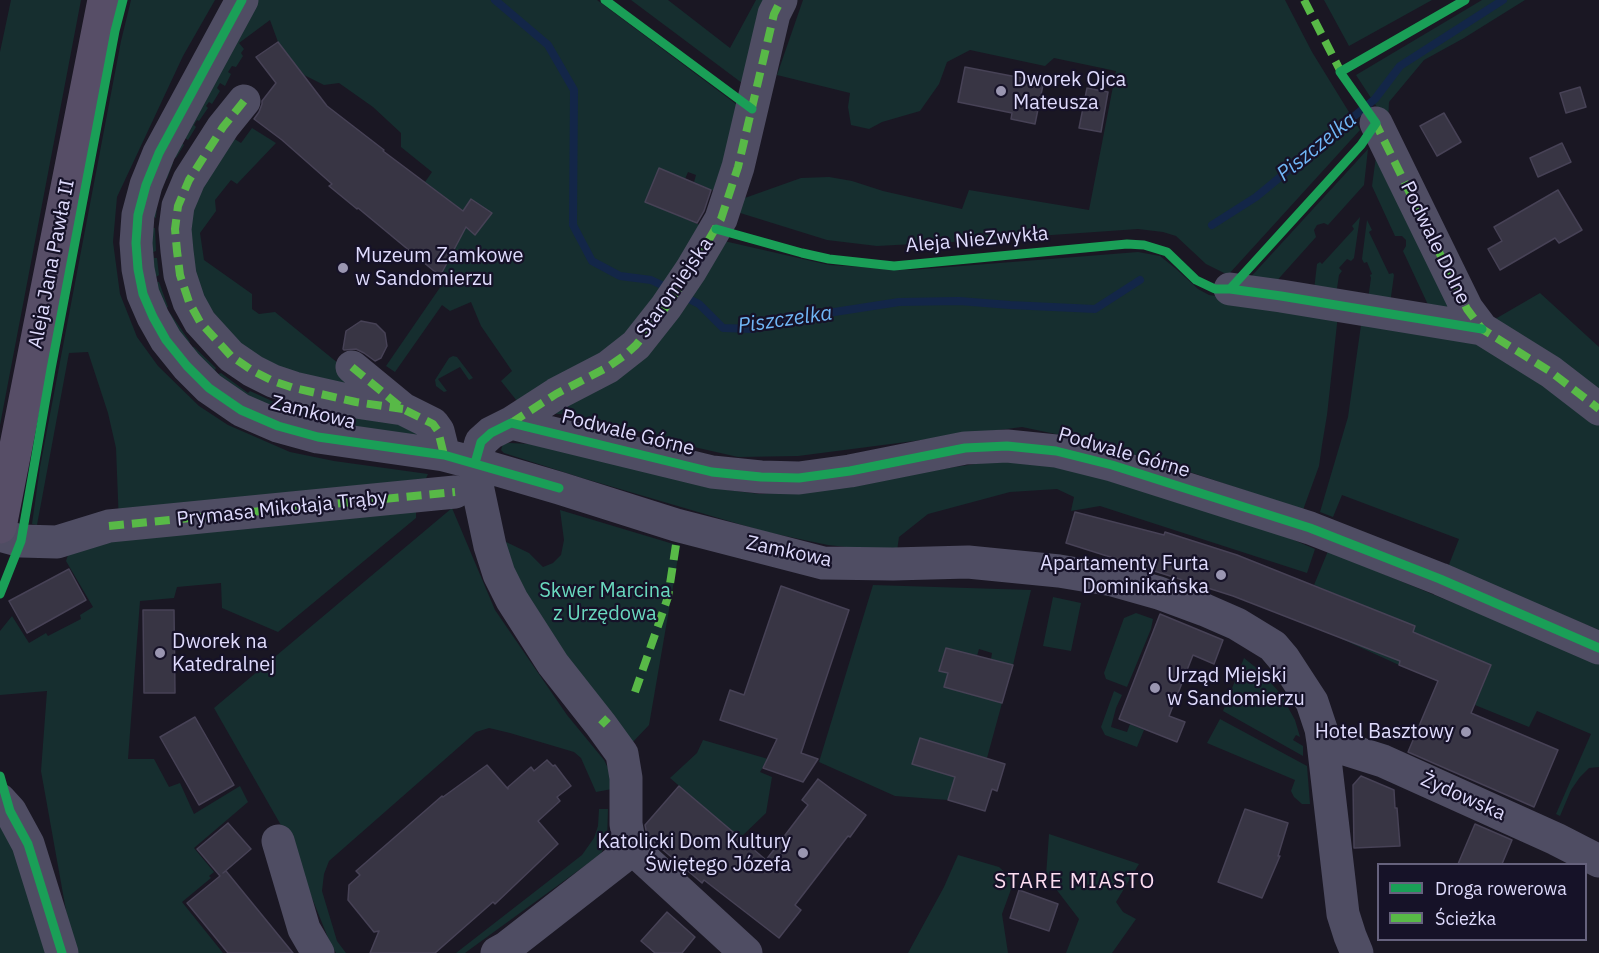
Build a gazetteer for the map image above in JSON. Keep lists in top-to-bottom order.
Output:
{
  "streets": {
    "main road": ["Aleja Jana Pawła II"],
    "street": [
      "Podwale Dolne",
      "Staromiejska",
      "Zamkowa",
      "Podwale Górne",
      "Prymasa Mikołaja Trąby",
      "Żydowska"
    ],
    "cycle path": ["Aleja NieZwykła"]
  },
  "crossings": [
    ["Staromiejska", "Zamkowa"],
    ["Staromiejska", "Podwale Górne"],
    ["Zamkowa", "Żydowska"]
  ],
  "districts": ["STARE MIASTO"],
  "water": ["Piszczelka"],
  "parks": ["Skwer Marcina z Urzędowa"],
  "places": [
    "Dworek Ojca Mateusza",
    "Muzeum Zamkowe w Sandomierzu",
    "Apartamenty Furta Dominikańska",
    "Dworek na Katedralnej",
    "Urząd Miejski w Sandomierzu",
    "Hotel Basztowy",
    "Katolicki Dom Kultury Świętego Józefa"
  ],
  "legend": ["Droga rowerowa", "Ścieżka"]
}
